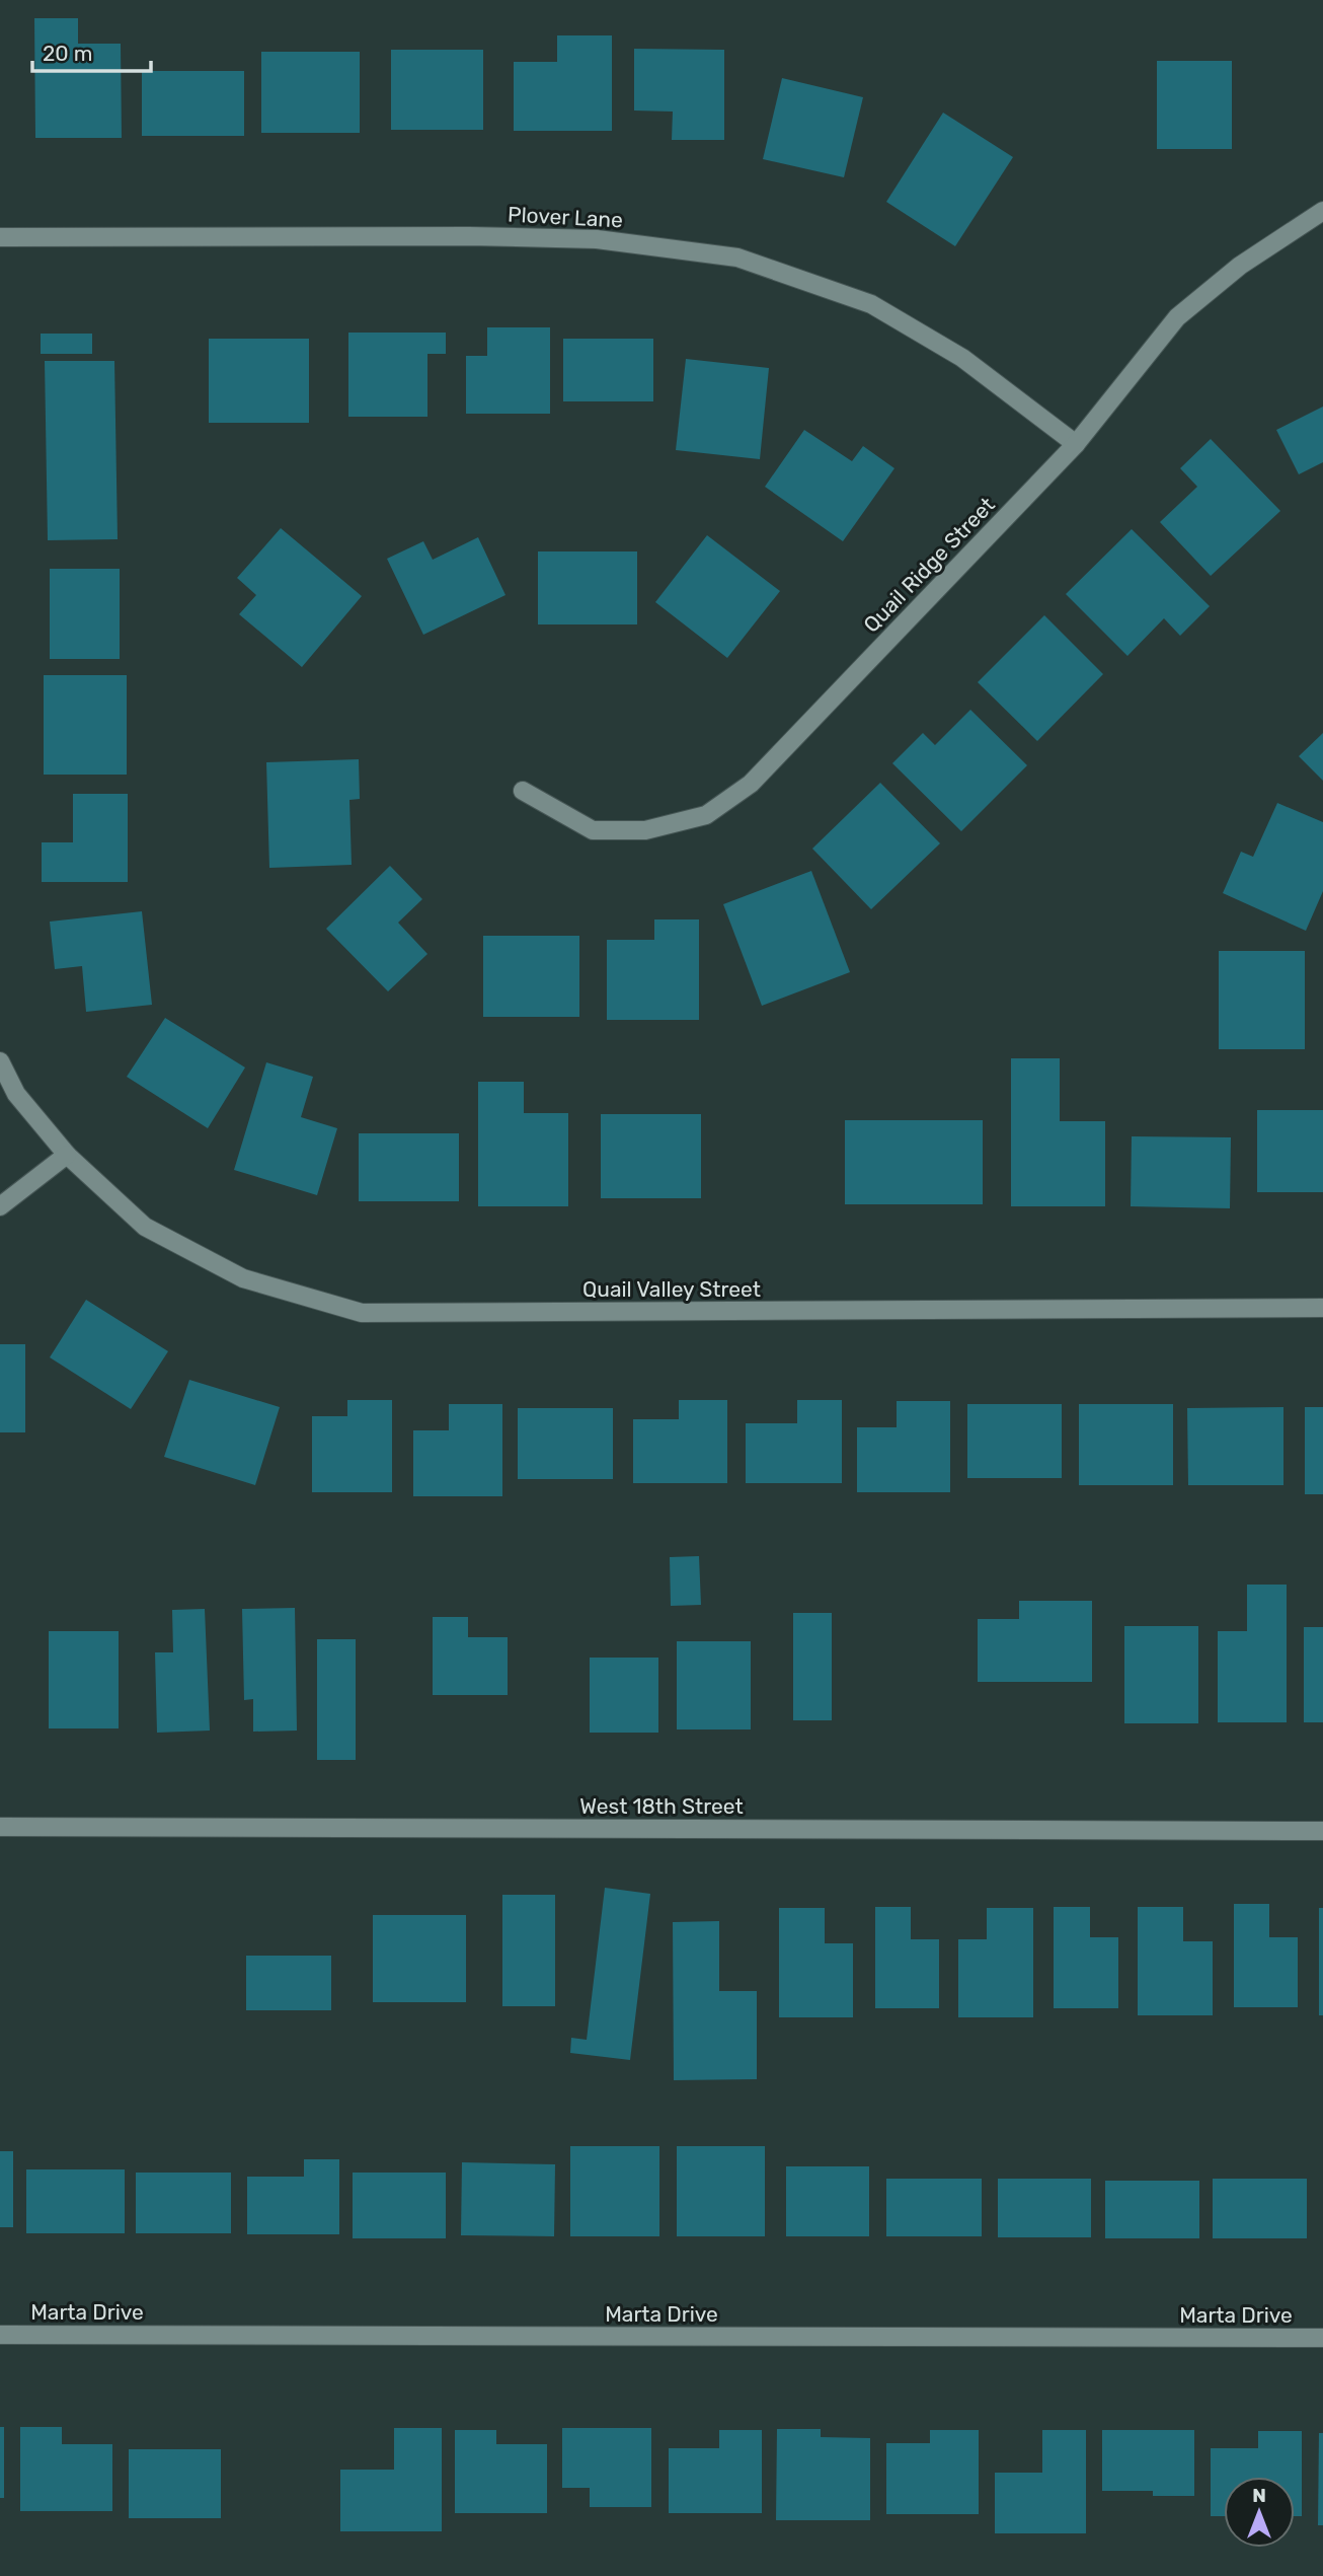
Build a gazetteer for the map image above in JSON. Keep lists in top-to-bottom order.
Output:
{
  "streets": {
    "street": [
      "Plover Lane",
      "Quail Ridge Street",
      "Quail Valley Street",
      "West 18th Street",
      "Marta Drive"
    ]
  },
  "crossings": [
    ["Plover Lane", "Quail Ridge Street"]
  ],
  "scale_bar": "20 m",
  "north": "top"
}
